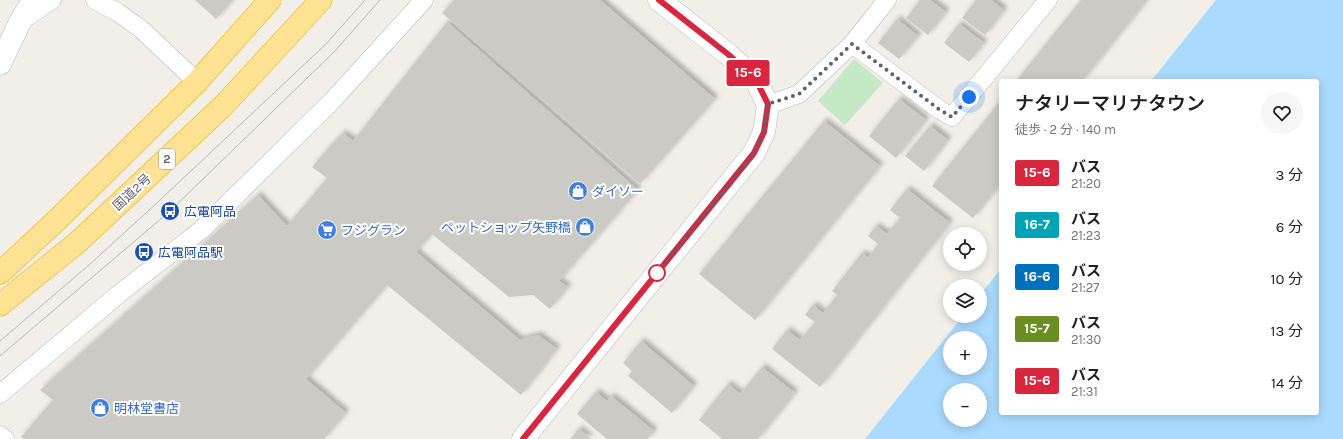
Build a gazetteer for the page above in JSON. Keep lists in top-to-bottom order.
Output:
{
  "streets": {
    "highway": ["2", "国道2号"]
  },
  "places": {
    "shop": ["ダイソー", "ペットショップ矢野橋", "明林堂書店"],
    "bus stop": ["広電阿品", "広電阿品駅"],
    "supermarket": ["フジグラン"]
  },
  "lines": ["bus line 15-6"],
  "page": {
    "on_map": "15-6",
    "heading": ["ナタリーマリナタウン", "徒歩 · 2 分 · 140 m"],
    "list": [
      {
        "mark": "15-6",
        "name": "バス",
        "note": "21:20",
        "value": "3 分"
      },
      {
        "mark": "16-7",
        "name": "バス",
        "note": "21:23",
        "value": "6 分"
      },
      {
        "mark": "16-6",
        "name": "バス",
        "note": "21:27",
        "value": "10 分"
      },
      {
        "mark": "15-7",
        "name": "バス",
        "note": "21:30",
        "value": "13 分"
      },
      {
        "mark": "15-6",
        "name": "バス",
        "note": "21:31",
        "value": "14 分"
      }
    ],
    "map_buttons": ["+", "−"]
  }
}
